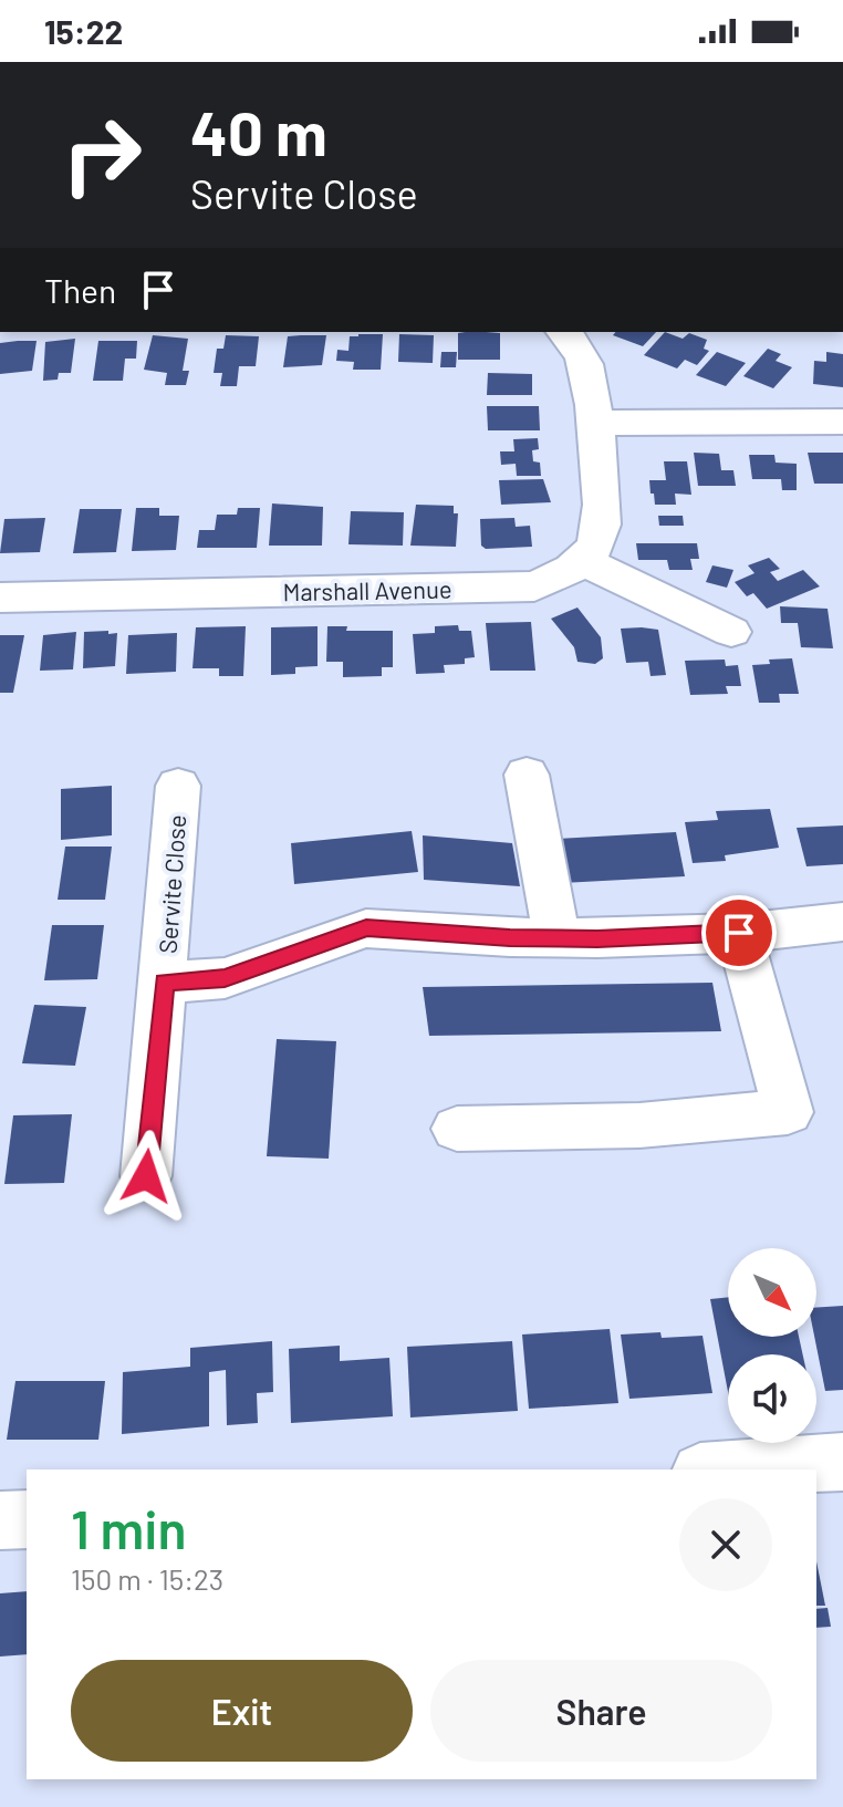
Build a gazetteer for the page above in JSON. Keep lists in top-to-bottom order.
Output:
{
  "streets": {
    "street": ["Marshall Avenue", "Servite Close"]
  },
  "north": "bottom right",
  "page": {
    "status": "15:22",
    "turn": ["40 m", "Servite Close"],
    "then": "Then",
    "heading": ["1 min", "150 m · 15:23"],
    "buttons": ["Exit", "Share"]
  }
}
